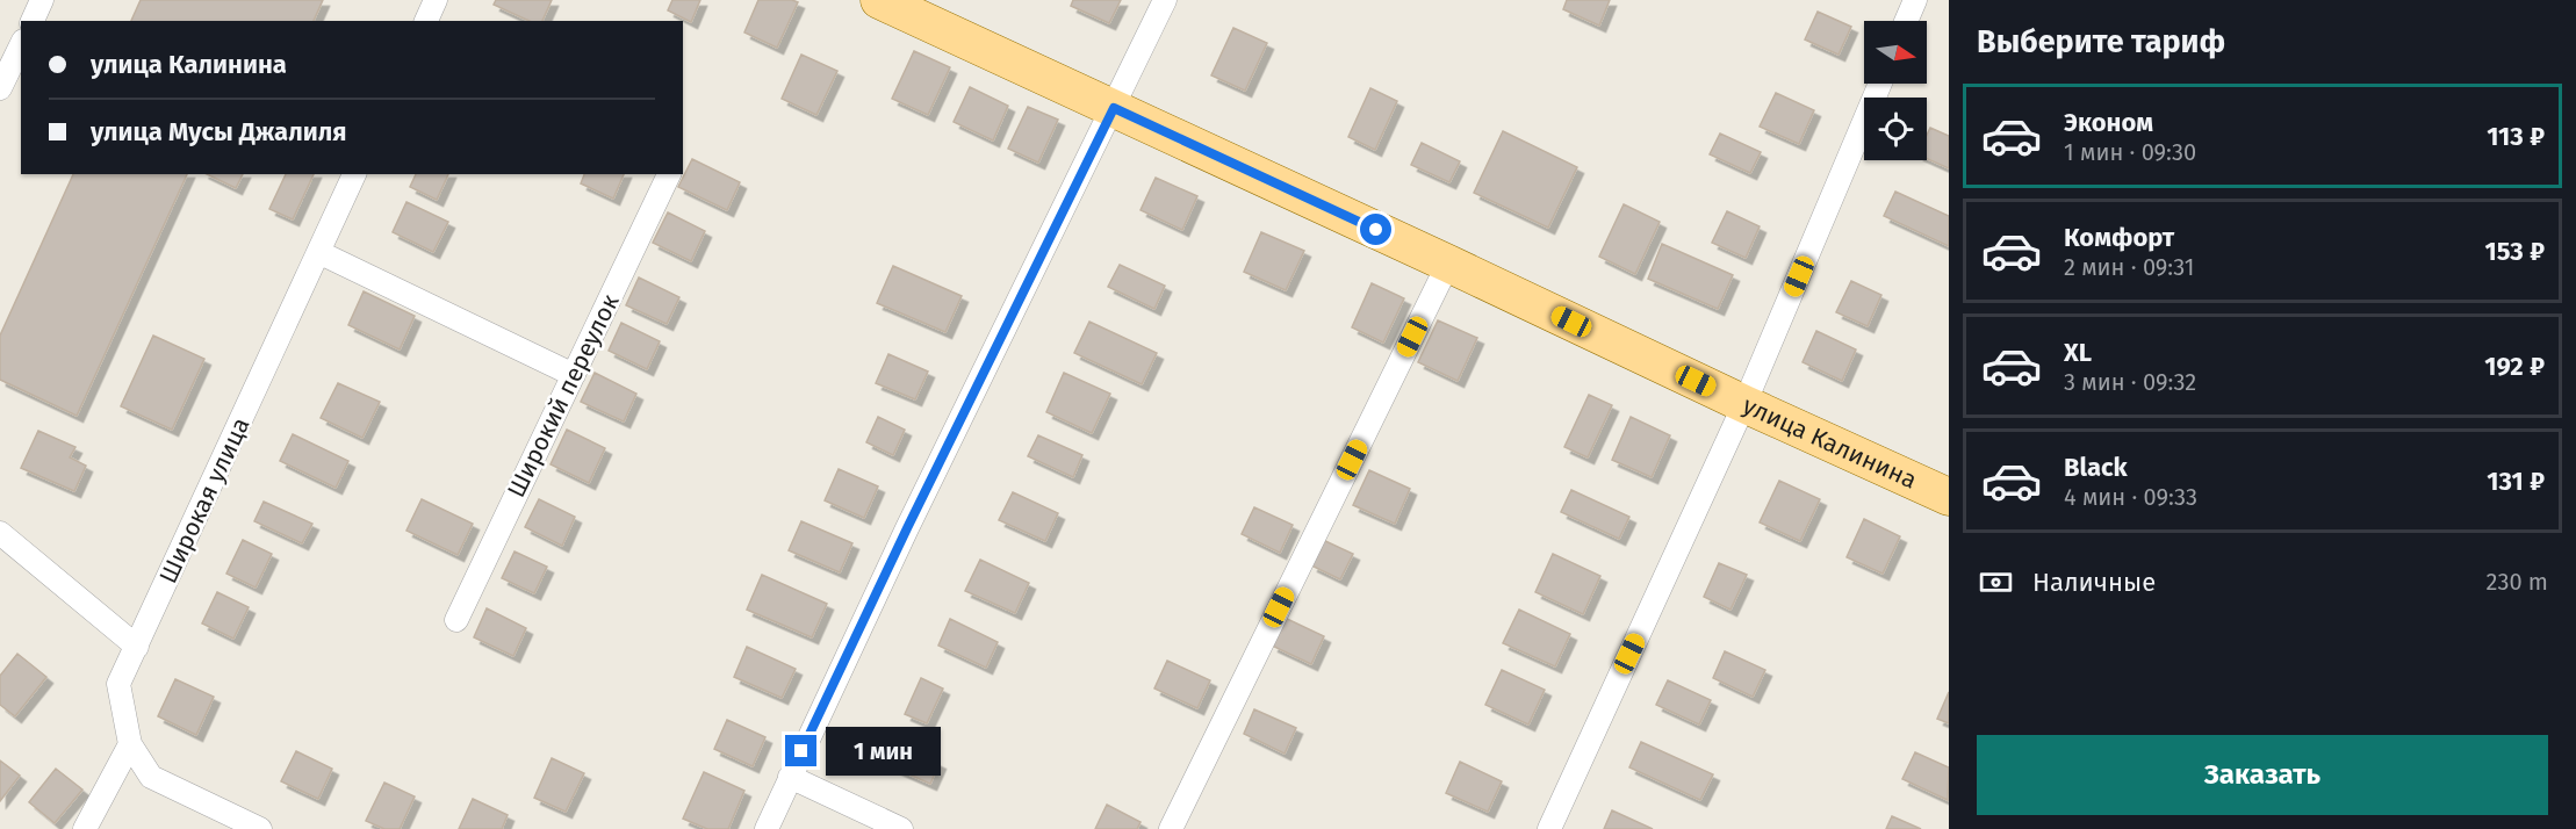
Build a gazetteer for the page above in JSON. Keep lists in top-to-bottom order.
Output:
{
  "streets": {
    "main road": ["улица Калинина"],
    "street": ["Широкий переулок", "Широкая улица"]
  },
  "north": "right",
  "page": {
    "heading": "Выберите тариф",
    "banner": ["улица Калинина", "улица Мусы Джалиля"],
    "list": [
      {
        "name": "Эконом",
        "note": "1 мин · 09:30",
        "value": "113 ₽"
      },
      {
        "name": "Комфорт",
        "note": "2 мин · 09:31",
        "value": "153 ₽"
      },
      {
        "name": "XL",
        "note": "3 мин · 09:32",
        "value": "192 ₽"
      },
      {
        "name": "Black",
        "note": "4 мин · 09:33",
        "value": "131 ₽"
      }
    ],
    "pay": ["Наличные", "230 m"],
    "buttons": "Заказать",
    "bubble": "1 мин"
  }
}
